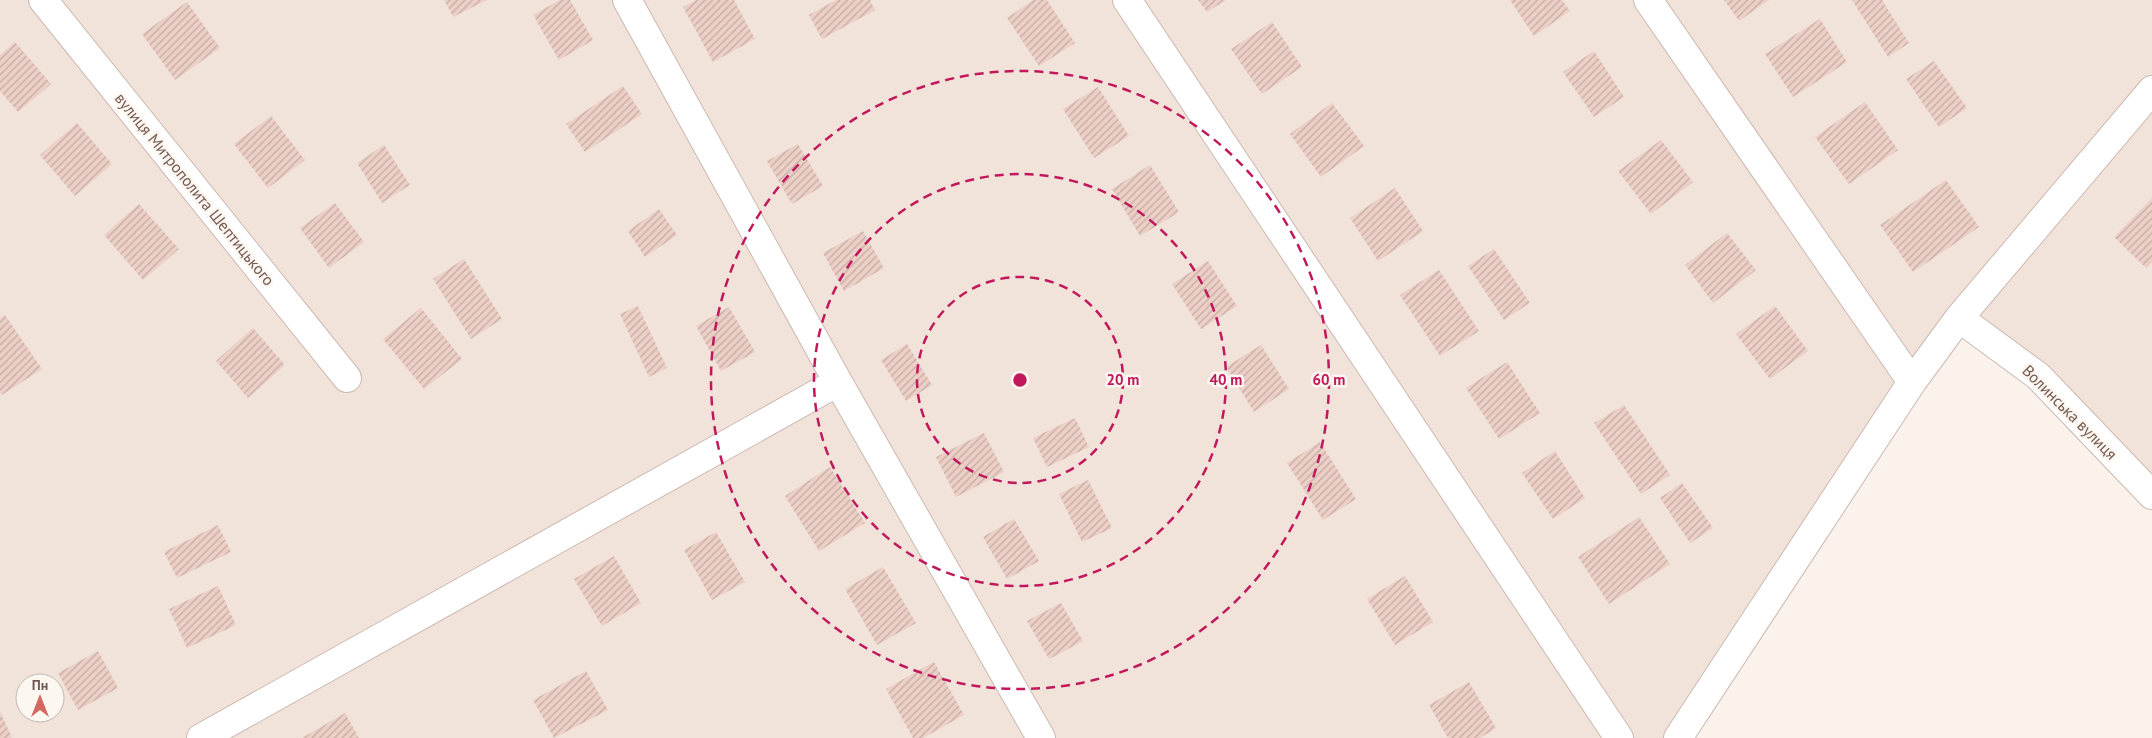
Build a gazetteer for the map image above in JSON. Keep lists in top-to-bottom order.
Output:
{
  "streets": {
    "street": ["вулиця Митрополита Шептицького", "Волинська вулиця"]
  },
  "north": "top",
  "rings": ["20 m", "40 m", "60 m"]
}
